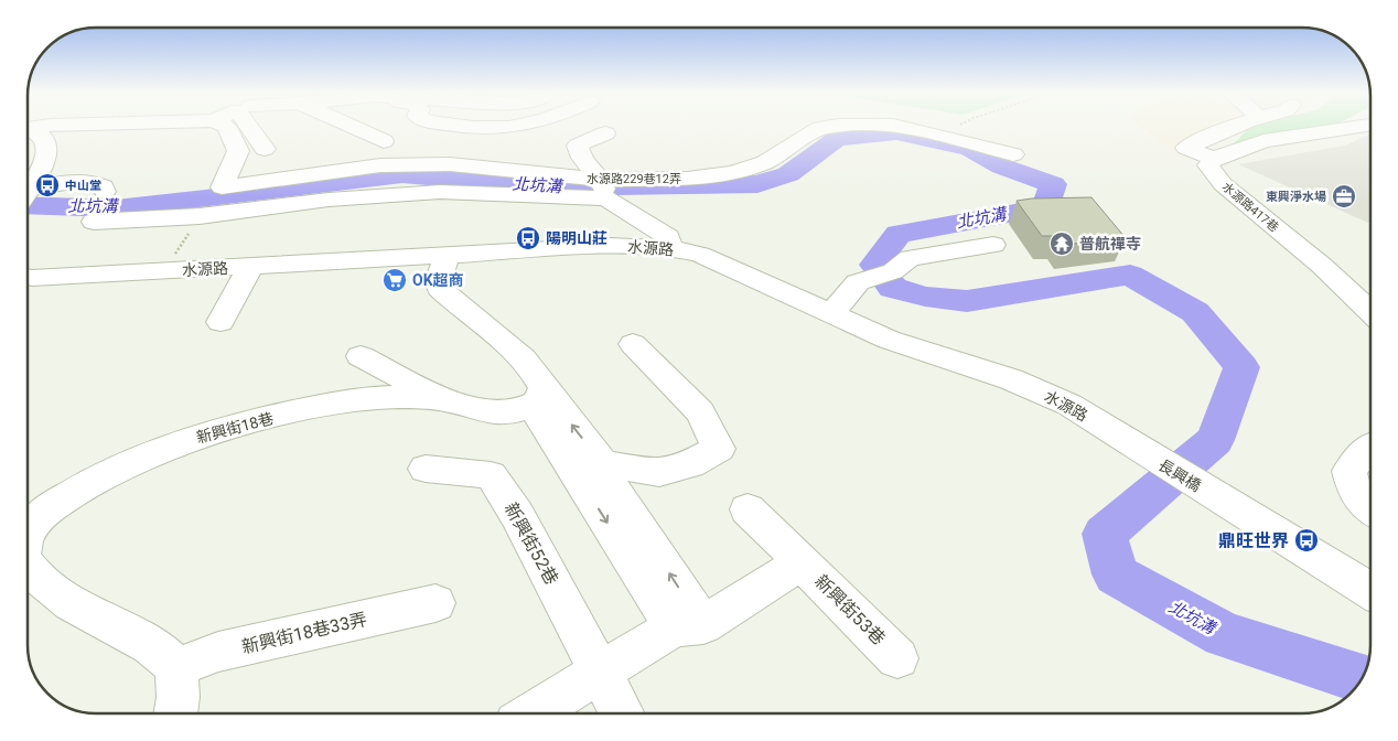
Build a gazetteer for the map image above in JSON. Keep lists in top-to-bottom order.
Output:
{
  "streets": {
    "street": [
      "水源路229巷12弄",
      "水源路417巷",
      "水源路",
      "新興街18巷",
      "長興橋",
      "新興街52巷",
      "新興街53巷",
      "新興街18巷33弄"
    ]
  },
  "crossings": [
    ["水源路", "長興橋"],
    ["新興街18巷", "新興街18巷33弄"],
    ["新興街52巷", "新興街53巷"]
  ],
  "water": ["北坑溝"],
  "places": {
    "bus stop": ["中山堂", "陽明山莊", "鼎旺世界"],
    "office": ["東興淨水場"],
    "temple": ["普航禪寺"],
    "supermarket": ["OK超商"]
  }
}
